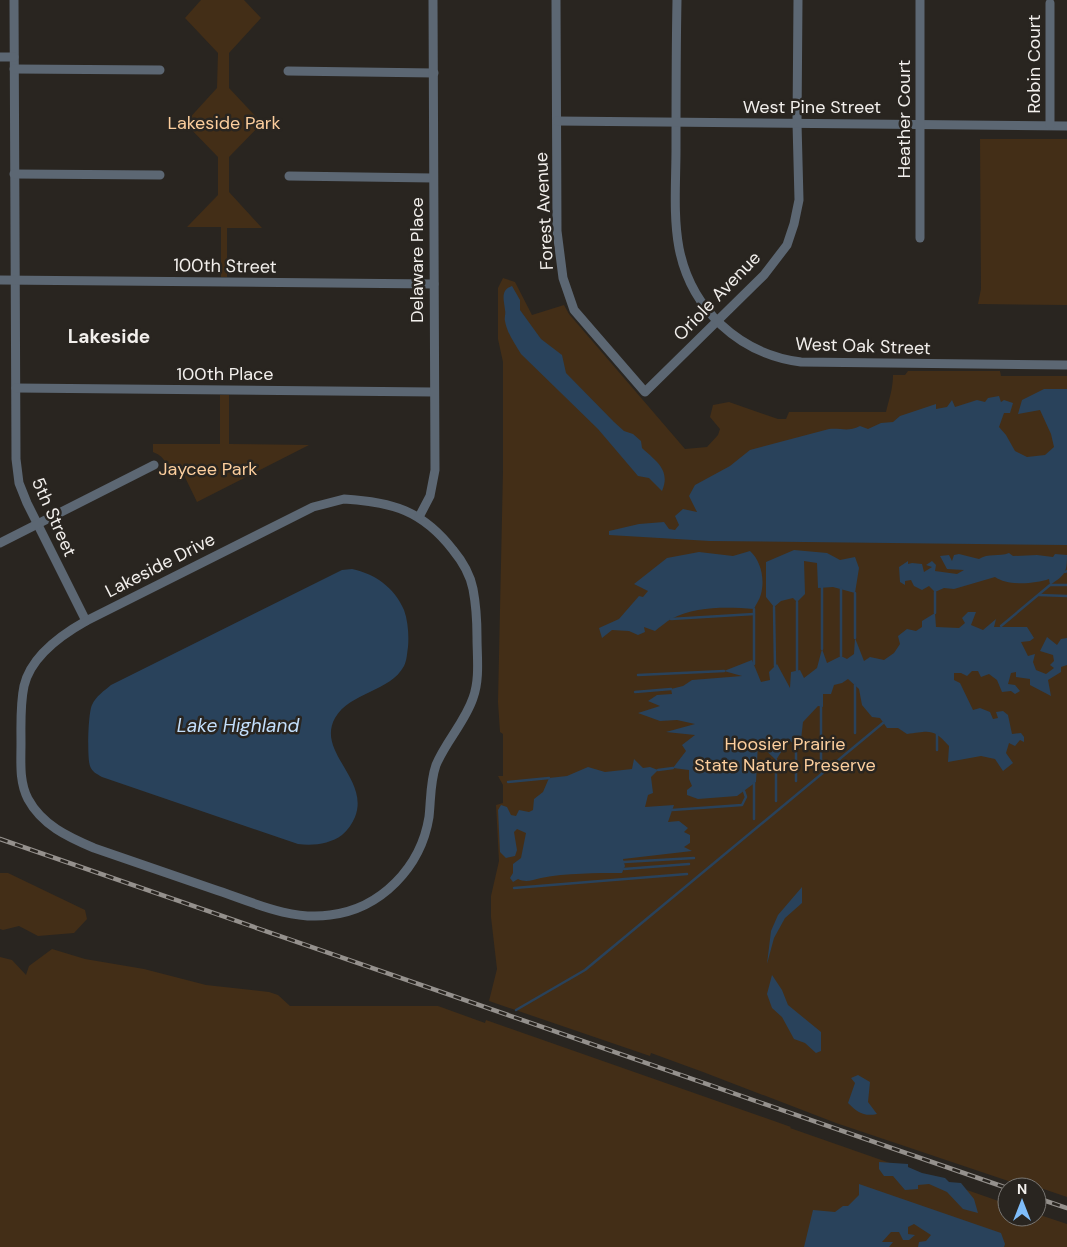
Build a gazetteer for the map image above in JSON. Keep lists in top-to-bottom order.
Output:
{
  "streets": {
    "street": [
      "Robin Court",
      "West Pine Street",
      "Heather Court",
      "Forest Avenue",
      "Delaware Place",
      "100th Street",
      "Oriole Avenue",
      "West Oak Street",
      "100th Place",
      "5th Street",
      "Lakeside Drive"
    ]
  },
  "crossings": [
    ["Robin Court", "West Pine Street"],
    ["West Pine Street", "Heather Court"],
    ["West Pine Street", "Forest Avenue"],
    ["West Pine Street", "Oriole Avenue"],
    ["West Pine Street", "West Oak Street"],
    ["Forest Avenue", "Oriole Avenue"],
    ["Delaware Place", "100th Street"],
    ["Delaware Place", "100th Place"],
    ["Delaware Place", "Lakeside Drive"],
    ["100th Street", "5th Street"],
    ["Oriole Avenue", "West Oak Street"],
    ["100th Place", "5th Street"],
    ["5th Street", "Lakeside Drive"]
  ],
  "districts": ["Lakeside"],
  "water": ["Lake Highland"],
  "parks": ["Lakeside Park", "Jaycee Park", "Hoosier Prairie State Nature Preserve"],
  "north": "top"
}
